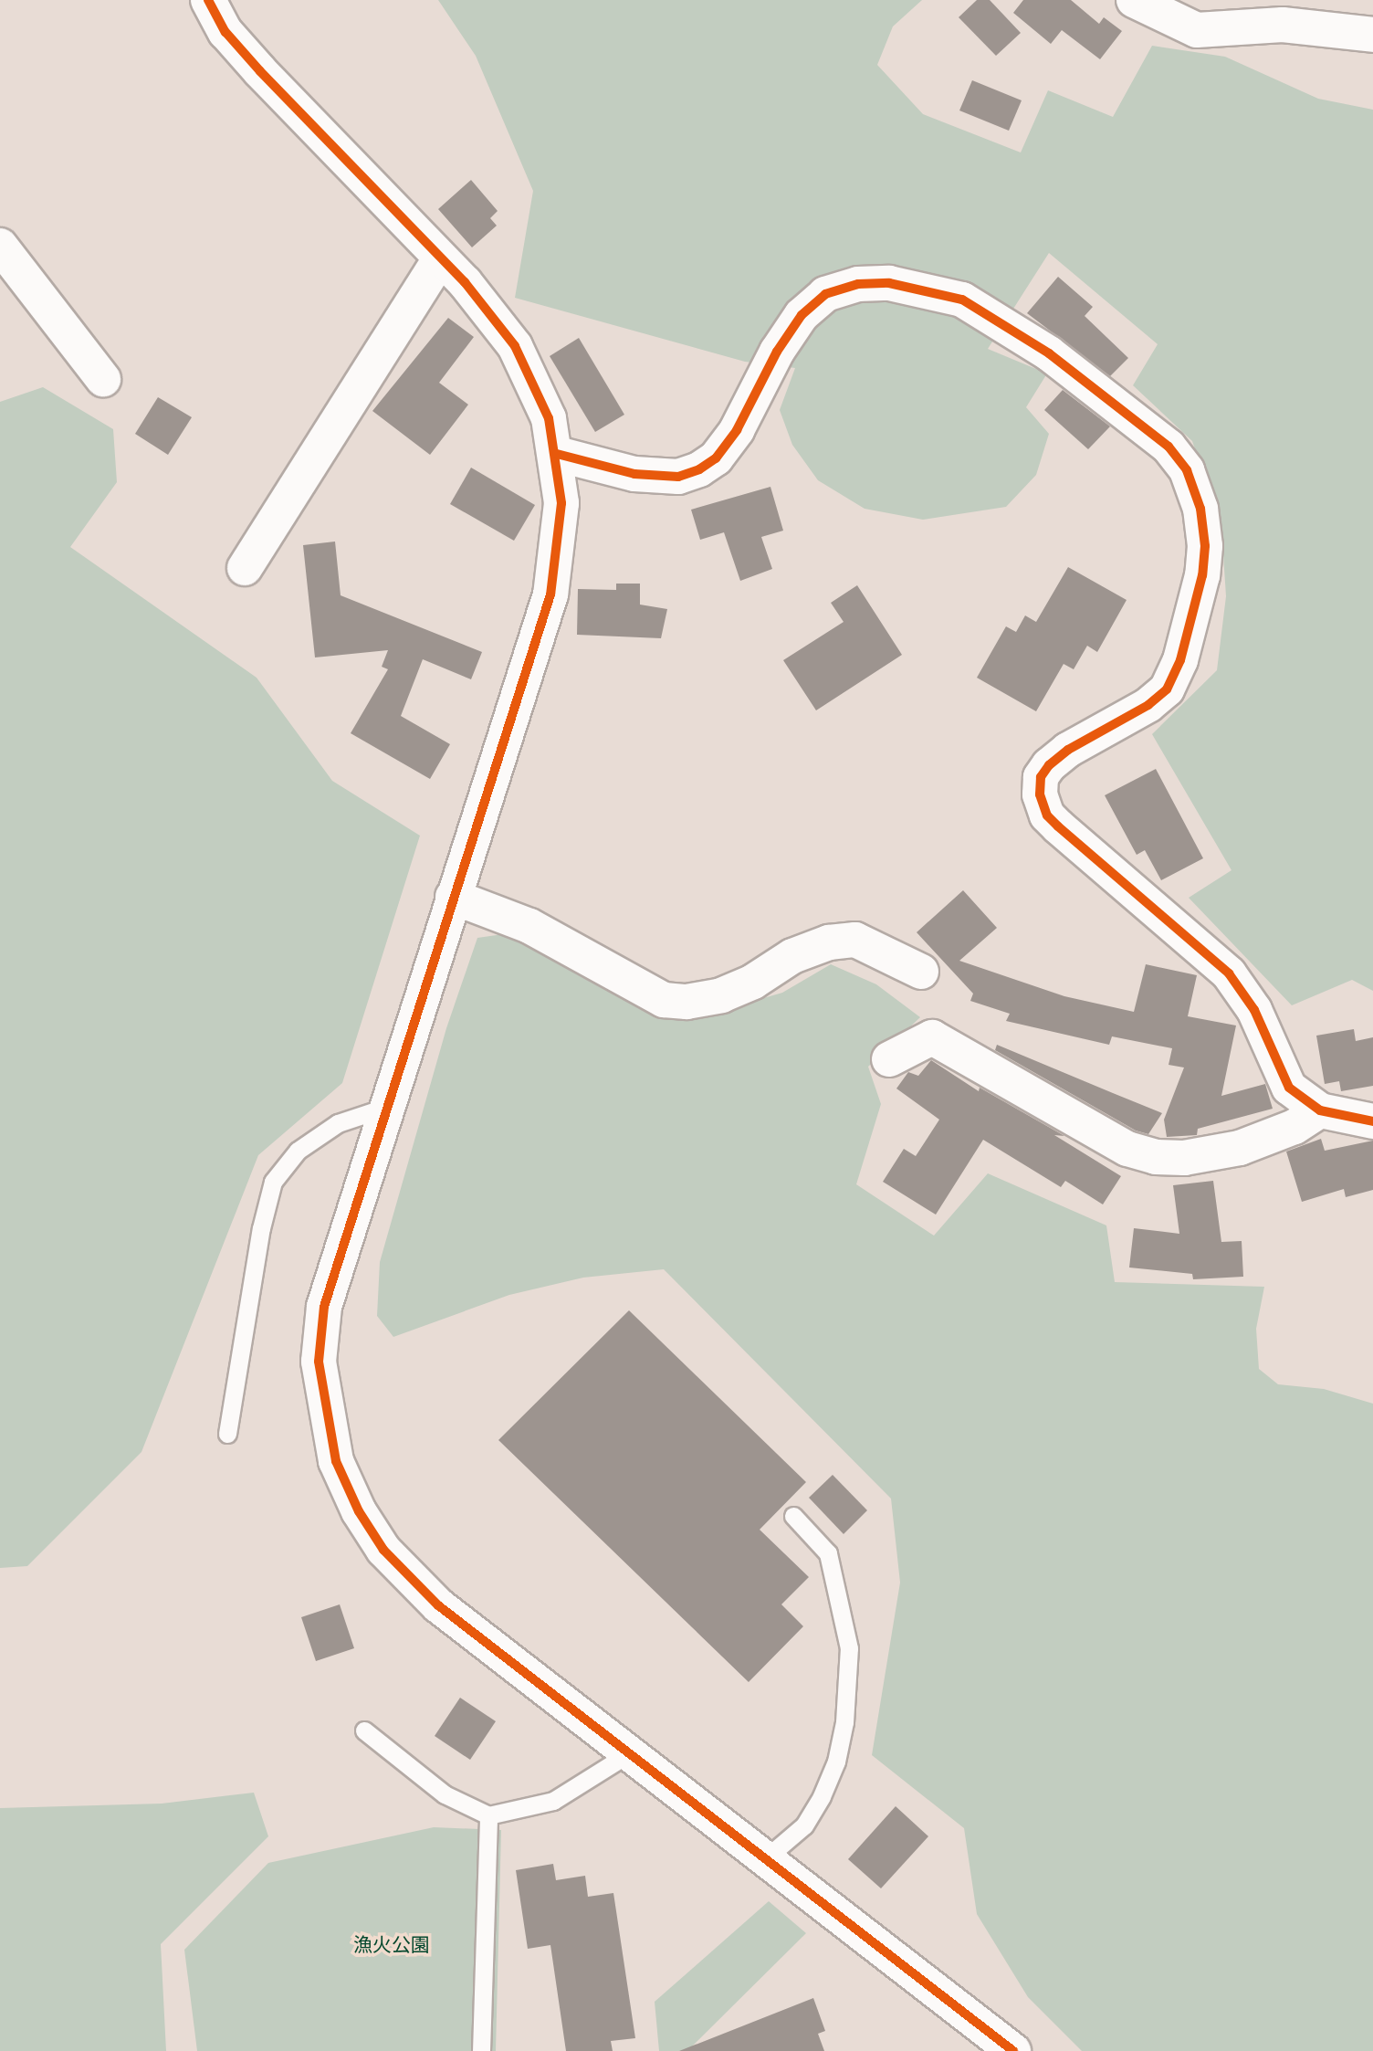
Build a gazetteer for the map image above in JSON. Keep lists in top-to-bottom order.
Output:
{
  "parks": ["漁火公園"]
}
